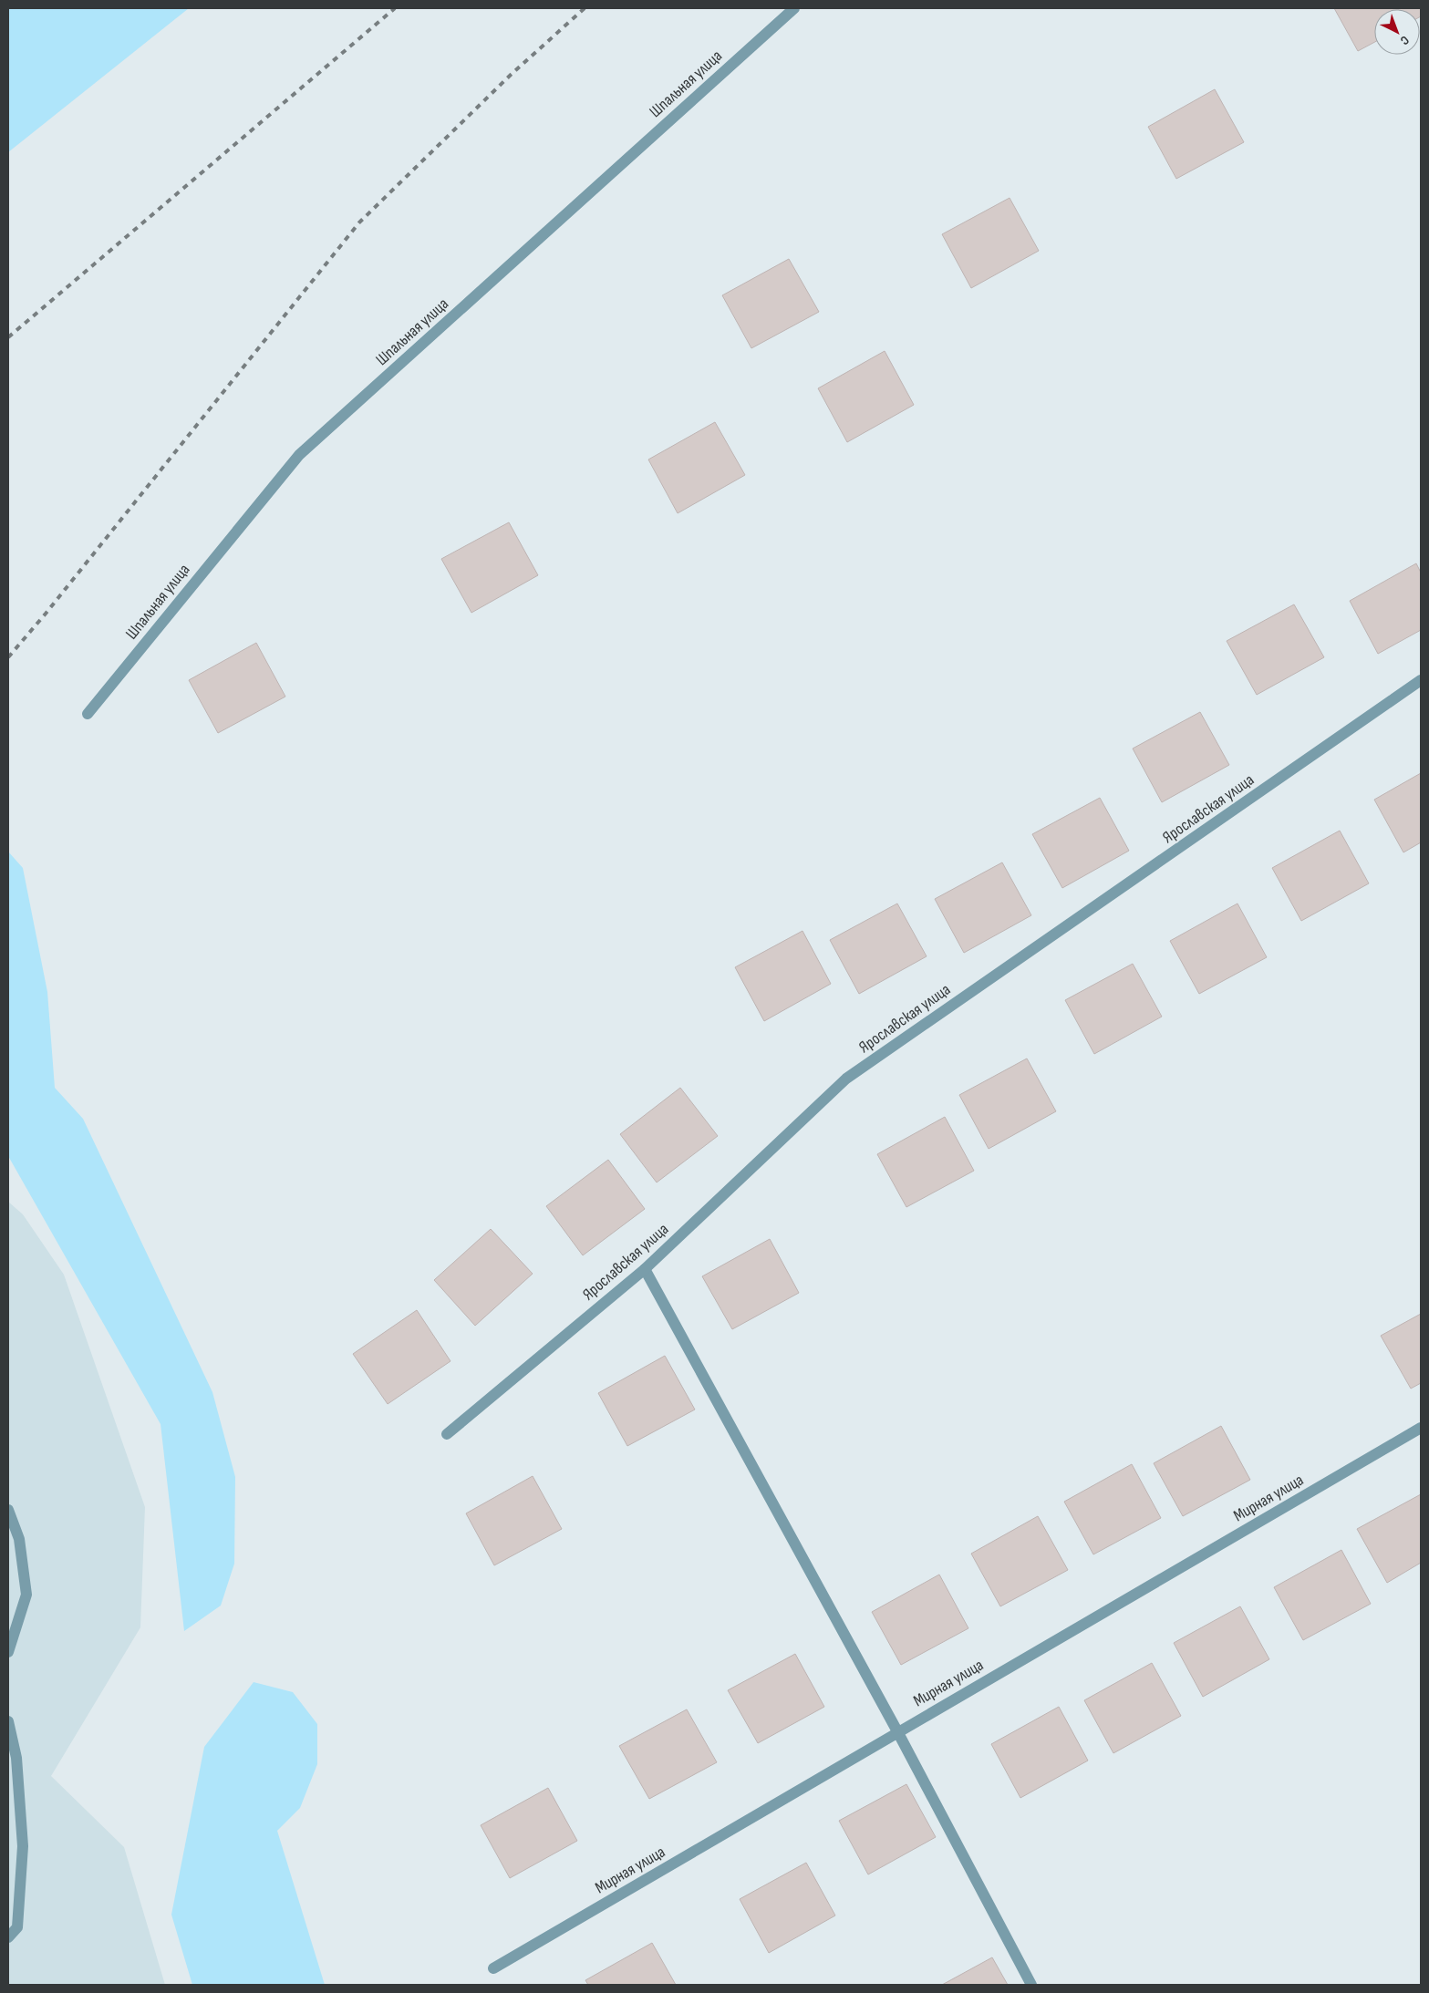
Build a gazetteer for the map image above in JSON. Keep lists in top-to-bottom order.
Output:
{
  "streets": {
    "street": ["Шпальная улица", "Ярославская улица", "Мирная улица"]
  },
  "north": "bottom right"
}
